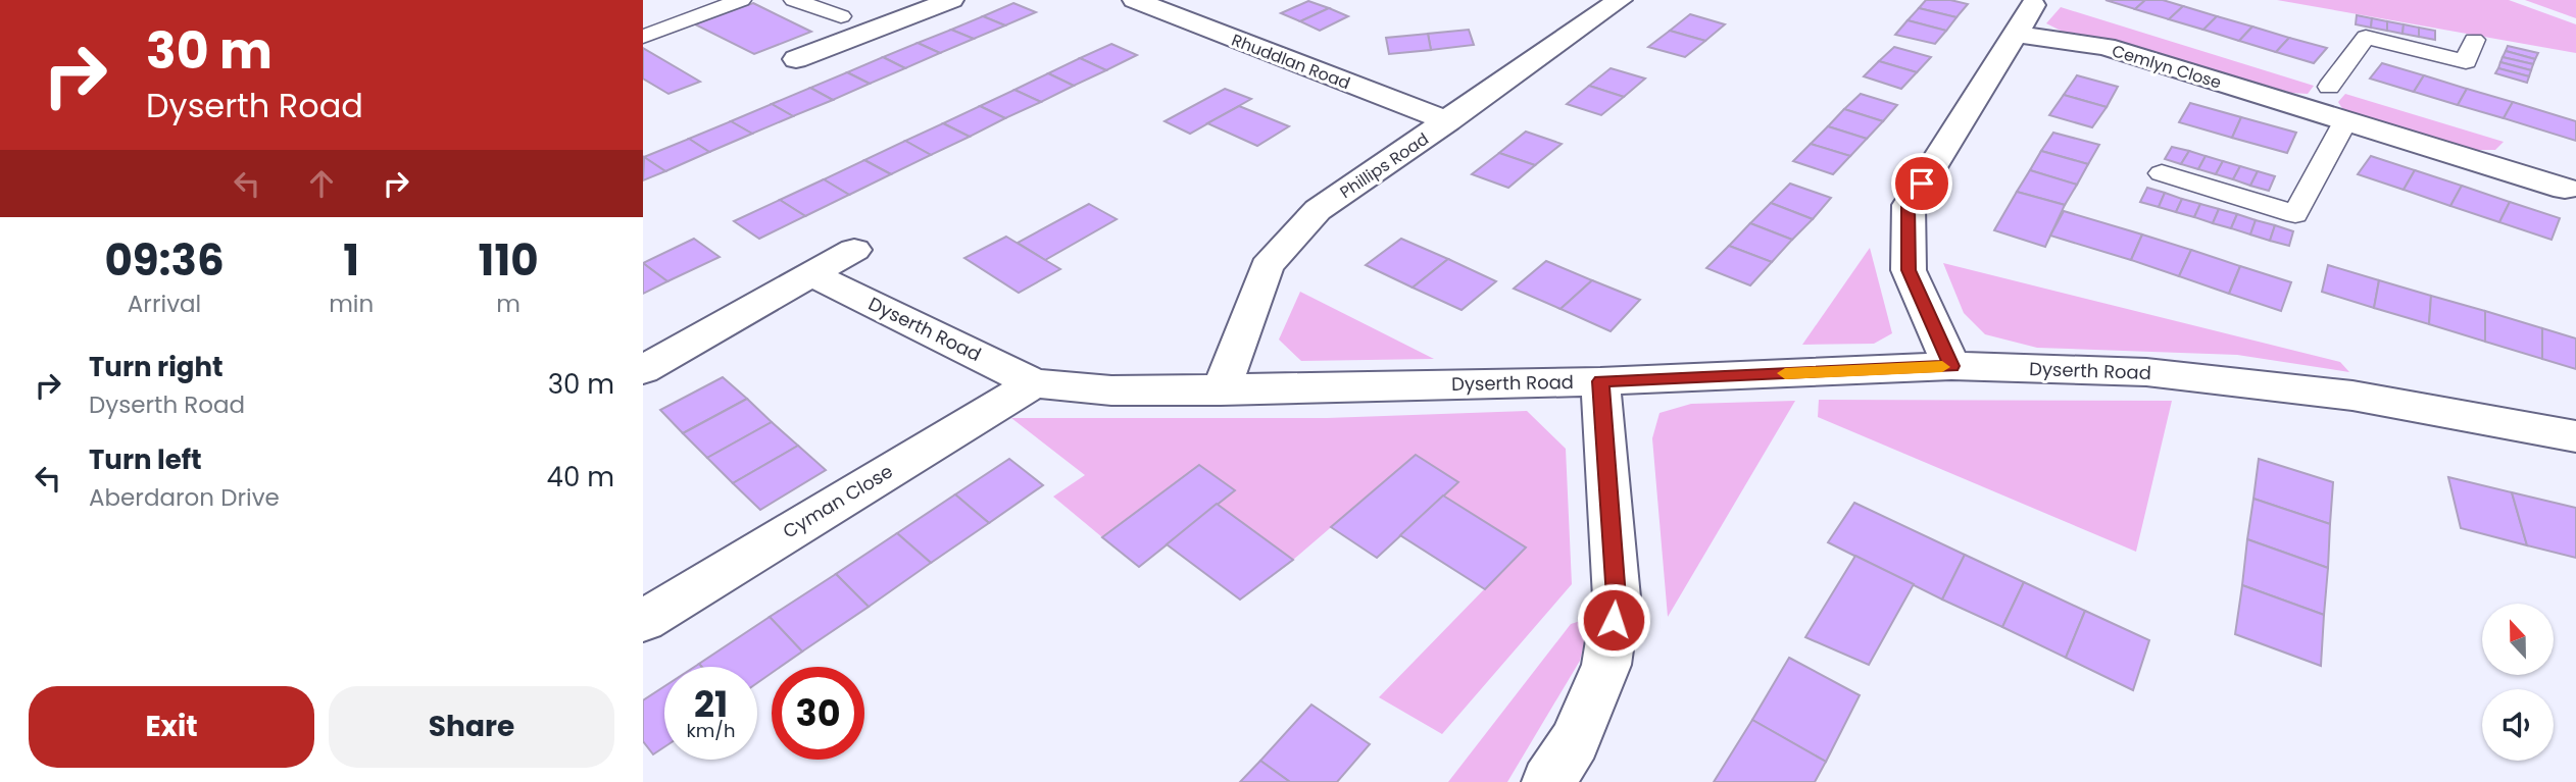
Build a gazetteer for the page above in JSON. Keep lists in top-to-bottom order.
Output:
{
  "streets": {
    "street": [
      "Rhuddlan Road",
      "Cemlyn Close",
      "Phillips Road",
      "Dyserth Road",
      "Cyman Close"
    ]
  },
  "crossings": [
    ["Rhuddlan Road", "Phillips Road"],
    ["Phillips Road", "Dyserth Road"],
    ["Dyserth Road", "Cyman Close"]
  ],
  "north": "top",
  "page": {
    "turn": ["30 m", "Dyserth Road"],
    "eta": [
      "09:36",
      "Arrival",
      "1",
      "min",
      "110",
      "m"
    ],
    "list": [
      {
        "name": "Turn right",
        "note": "Dyserth Road",
        "value": "30 m"
      },
      {
        "name": "Turn left",
        "note": "Aberdaron Drive",
        "value": "40 m"
      }
    ],
    "speed": "21 km/h",
    "limit": "30",
    "buttons": ["Exit", "Share"]
  }
}
